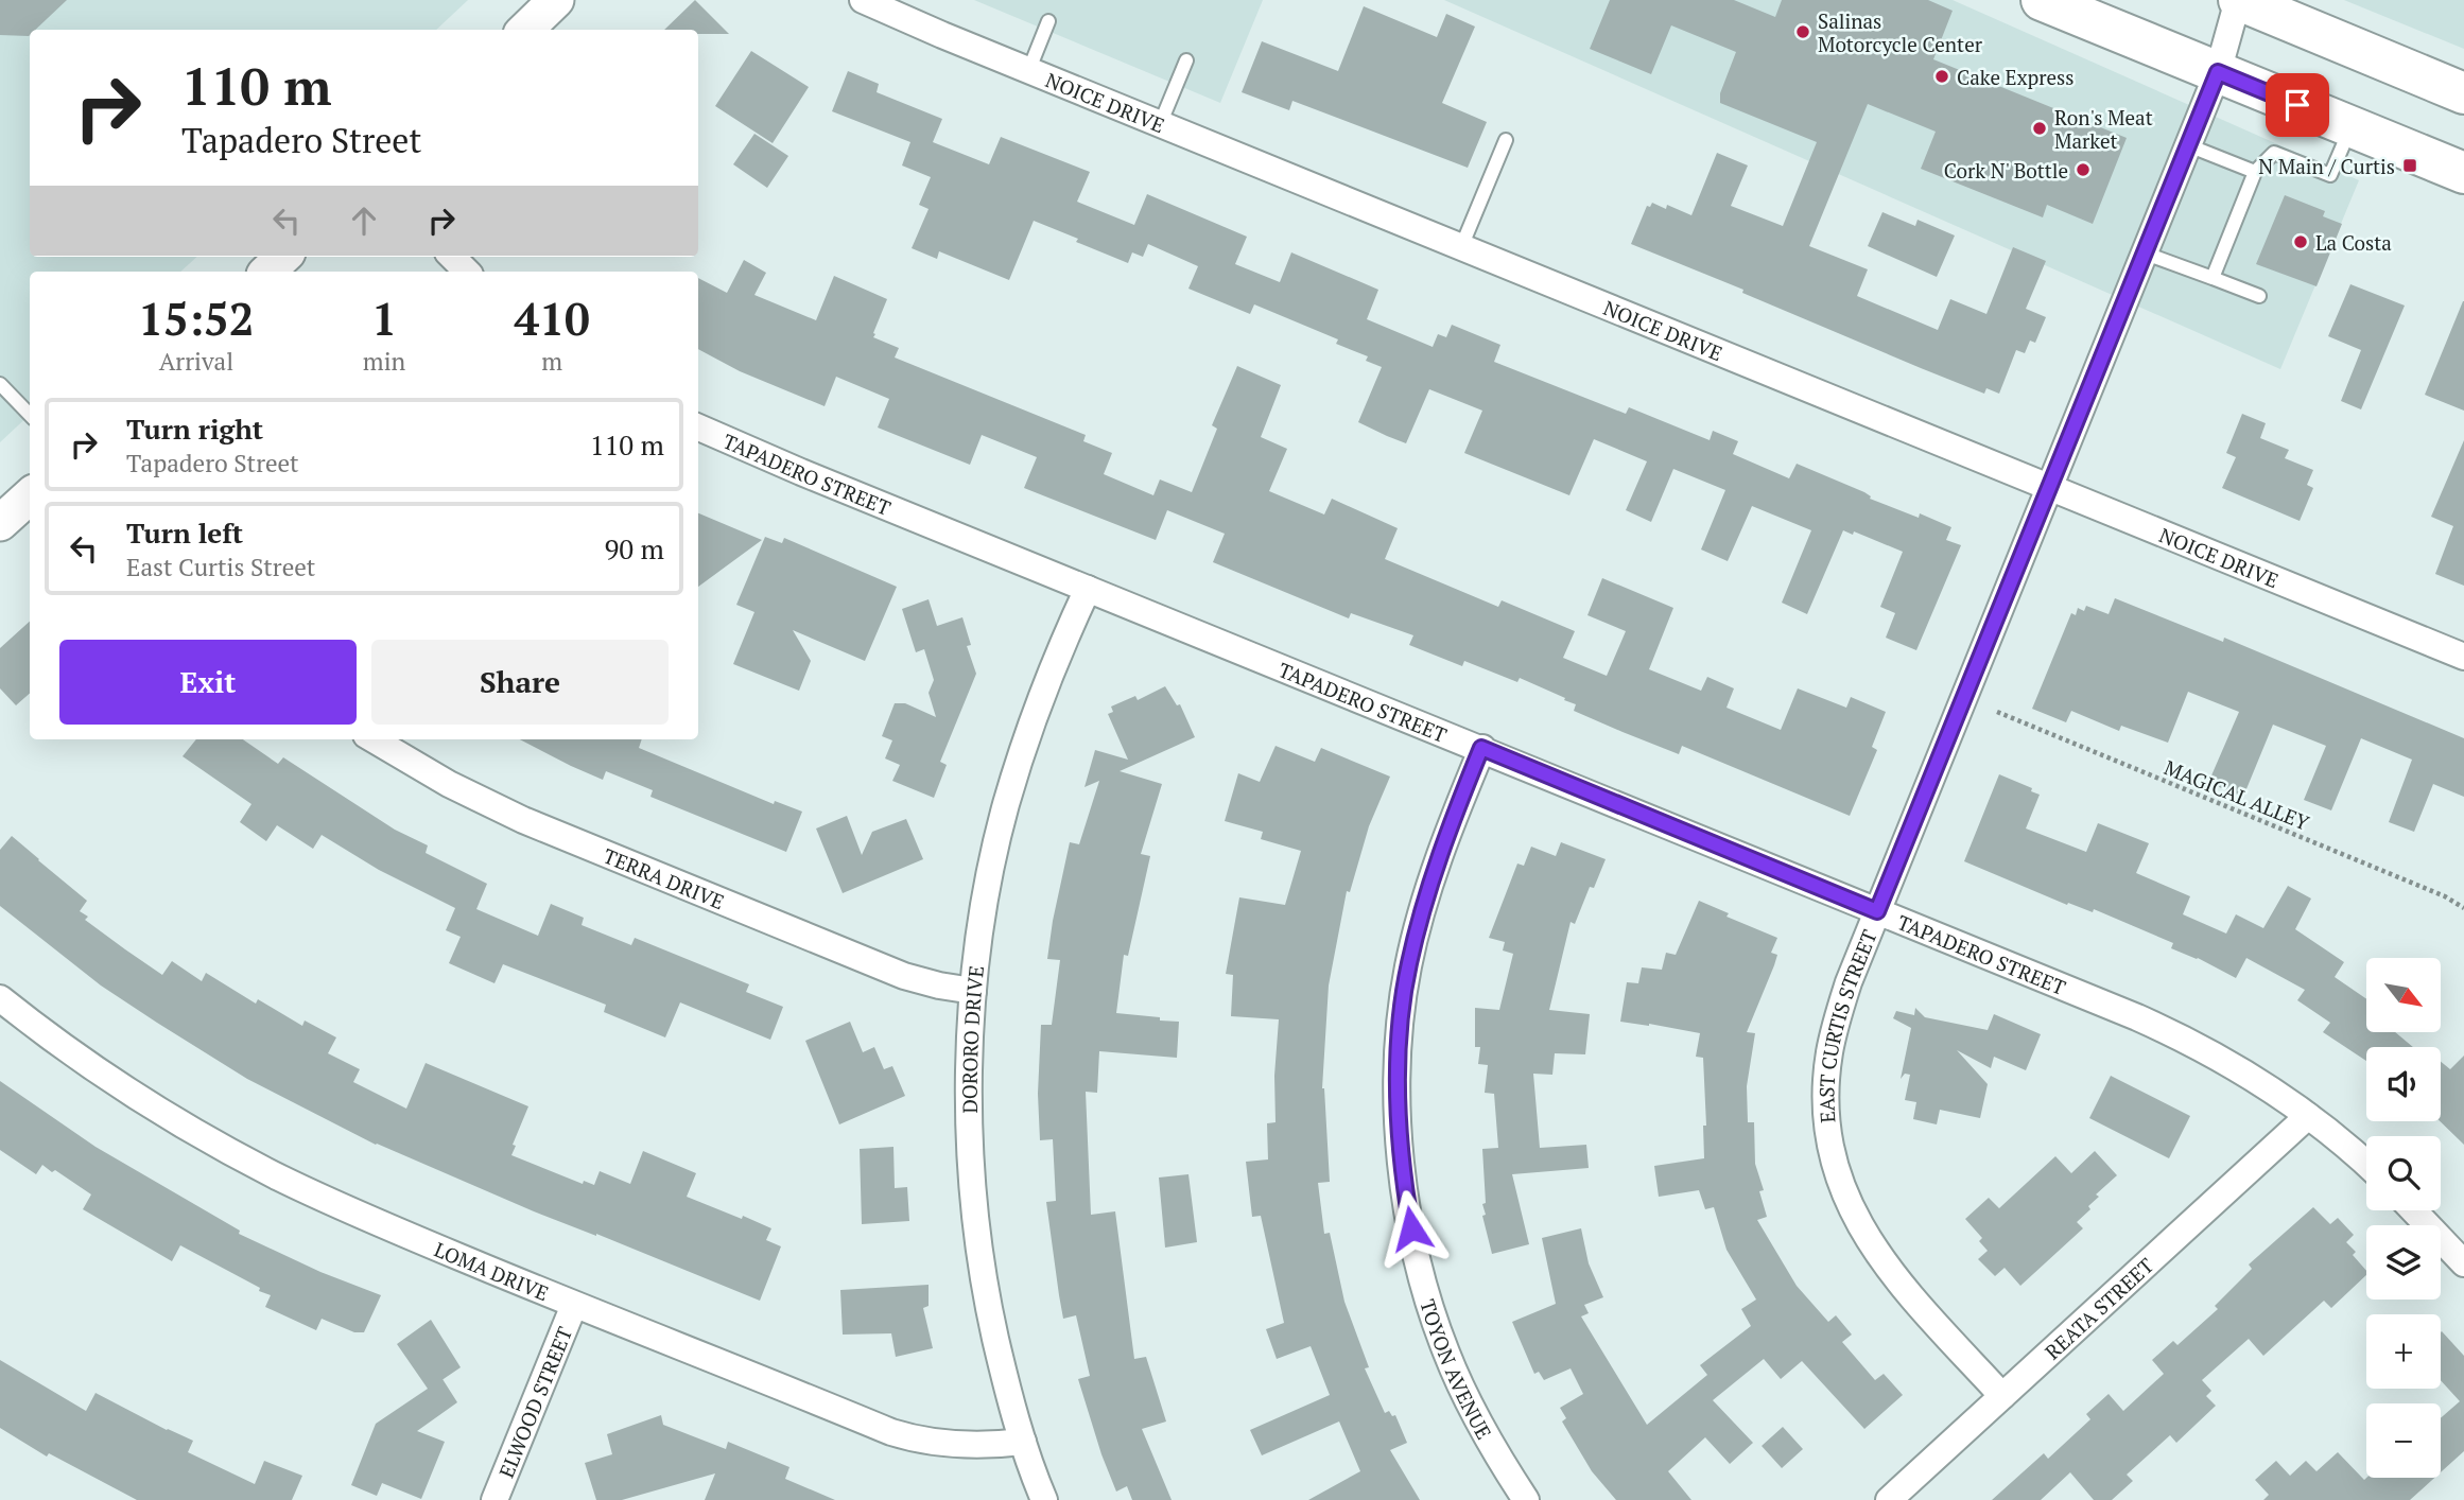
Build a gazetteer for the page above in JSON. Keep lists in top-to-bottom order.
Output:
{
  "streets": {
    "street": [
      "NOICE DRIVE",
      "TAPADERO STREET",
      "TERRA DRIVE",
      "EAST CURTIS STREET",
      "DORORO DRIVE",
      "LOMA DRIVE",
      "REATA STREET",
      "TOYON AVENUE",
      "ELWOOD STREET"
    ],
    "path": ["MAGICAL ALLEY"]
  },
  "crossings": [
    ["NOICE DRIVE", "EAST CURTIS STREET"],
    ["TAPADERO STREET", "EAST CURTIS STREET"],
    ["TAPADERO STREET", "DORORO DRIVE"],
    ["TAPADERO STREET", "REATA STREET"],
    ["TAPADERO STREET", "TOYON AVENUE"],
    ["TERRA DRIVE", "DORORO DRIVE"],
    ["EAST CURTIS STREET", "REATA STREET"],
    ["DORORO DRIVE", "LOMA DRIVE"],
    ["LOMA DRIVE", "ELWOOD STREET"]
  ],
  "places": {
    "other": [
      "Salinas Motorcycle Center",
      "Cake Express",
      "Ron's Meat Market",
      "Cork N' Bottle",
      "La Costa"
    ],
    "transit": ["N Main / Curtis"]
  },
  "north": "bottom right",
  "page": {
    "turn": ["110 m", "Tapadero Street"],
    "eta": [
      "15:52",
      "Arrival",
      "1",
      "min",
      "410",
      "m"
    ],
    "list": [
      {
        "name": "Turn right",
        "note": "Tapadero Street",
        "value": "110 m"
      },
      {
        "name": "Turn left",
        "note": "East Curtis Street",
        "value": "90 m"
      }
    ],
    "buttons": ["Exit", "Share"],
    "map_buttons": ["+", "−"]
  }
}
